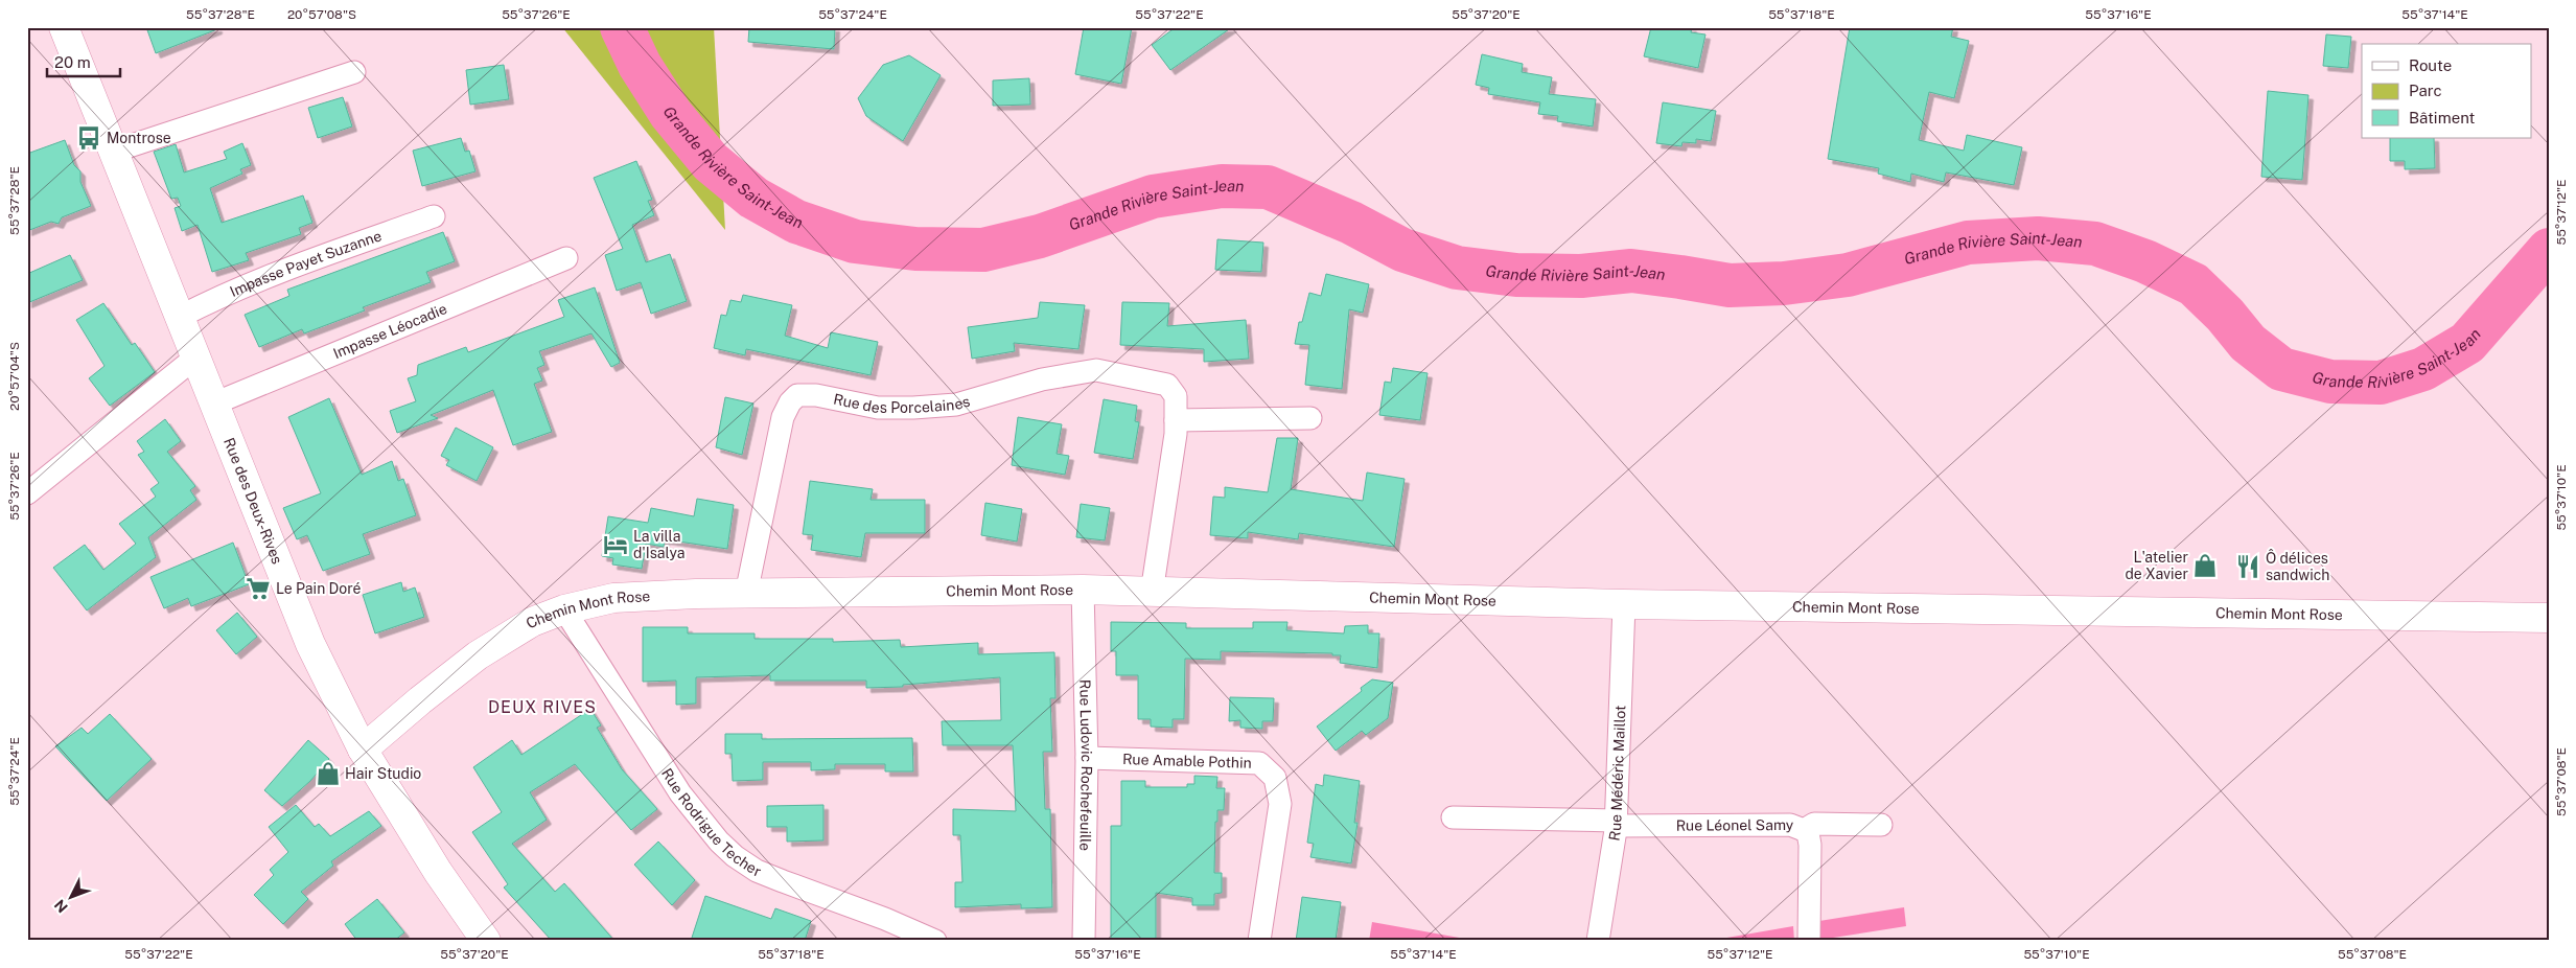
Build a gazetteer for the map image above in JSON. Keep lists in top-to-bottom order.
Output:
{
  "streets": {
    "street": [
      "Impasse Payet Suzanne",
      "Impasse Léocadie",
      "Rue des Porcelaines",
      "Rue des Deux-Rives",
      "Chemin Mont Rose",
      "Rue Amable Pothin",
      "Rue Ludovic Rochefeuille",
      "Rue Médéric Maillot",
      "Rue Rodrigue Techer",
      "Rue Léonel Samy"
    ]
  },
  "crossings": [
    ["Impasse Payet Suzanne", "Rue des Deux-Rives"],
    ["Impasse Léocadie", "Rue des Deux-Rives"],
    ["Rue des Porcelaines", "Chemin Mont Rose"],
    ["Rue des Deux-Rives", "Chemin Mont Rose"],
    ["Chemin Mont Rose", "Rue Ludovic Rochefeuille"],
    ["Chemin Mont Rose", "Rue Médéric Maillot"],
    ["Chemin Mont Rose", "Rue Rodrigue Techer"],
    ["Rue Amable Pothin", "Rue Ludovic Rochefeuille"],
    ["Rue Médéric Maillot", "Rue Léonel Samy"]
  ],
  "districts": ["DEUX RIVES"],
  "water": ["Grande Rivière Saint-Jean"],
  "places": {
    "bus stop": ["Montrose"],
    "hotel": ["La villa d'Isalya"],
    "shop": ["L'atelier de Xavier", "Hair Studio"],
    "restaurant": ["Ô délices sandwich"],
    "supermarket": ["Le Pain Doré"]
  },
  "legend": ["Route", "Parc", "Bâtiment"],
  "scale_bar": "20 m",
  "north": "bottom left",
  "coordinates": [
    "55°37'28\"E",
    "20°57'08\"S",
    "55°37'26\"E",
    "55°37'24\"E",
    "55°37'22\"E",
    "55°37'20\"E",
    "55°37'18\"E",
    "55°37'16\"E",
    "55°37'14\"E",
    "55°37'12\"E",
    "20°57'04\"S",
    "55°37'10\"E",
    "55°37'08\"E"
  ]
}
